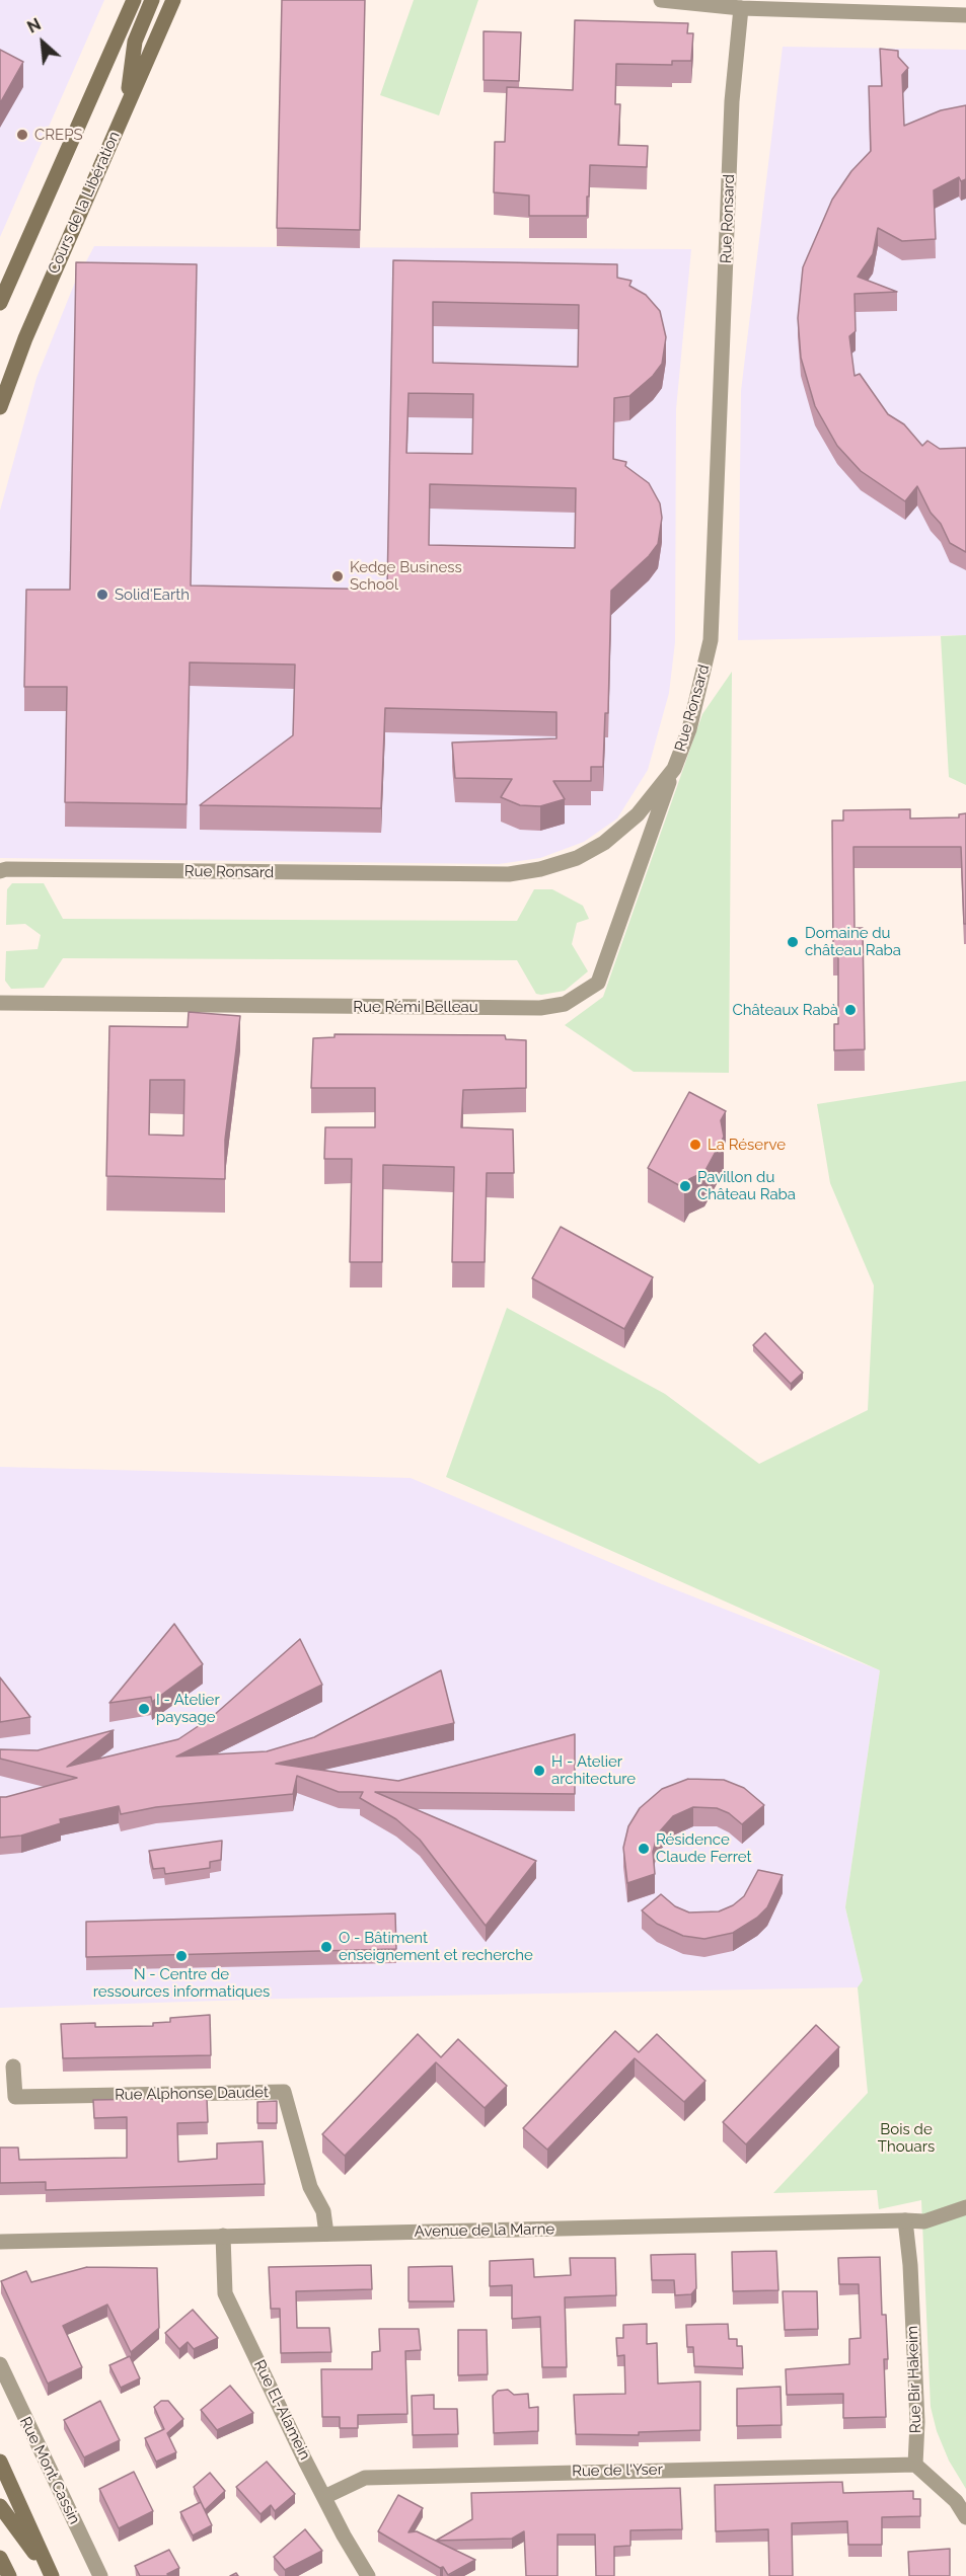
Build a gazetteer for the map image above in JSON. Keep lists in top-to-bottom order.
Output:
{
  "streets": {
    "main road": ["Cours de la Libération"],
    "street": [
      "Rue Ronsard",
      "Rue Rémi Belleau",
      "Rue Alphonse Daudet",
      "Avenue de la Marne",
      "Rue Bir Hakeim",
      "Rue El-Alamein",
      "Rue Mont Cassin",
      "Rue de l'Yser"
    ]
  },
  "crossings": [
    ["Rue Ronsard", "Rue Rémi Belleau"],
    ["Rue Alphonse Daudet", "Avenue de la Marne"],
    ["Avenue de la Marne", "Rue Bir Hakeim"],
    ["Avenue de la Marne", "Rue El-Alamein"],
    ["Rue Bir Hakeim", "Rue de l'Yser"],
    ["Rue El-Alamein", "Rue de l'Yser"]
  ],
  "parks": ["Bois de Thouars"],
  "places": [
    "CREPS",
    "Kedge Business School",
    "Solid'Earth",
    "Domaine du château Raba",
    "Châteaux Rabà",
    "La Réserve",
    "Pavillon du Château Raba",
    "I - Atelier paysage",
    "H - Atelier architecture",
    "Résidence Claude Ferret",
    "O - Bâtiment enseignement et recherche",
    "N - Centre de ressources informatiques"
  ],
  "north": "top left"
}
